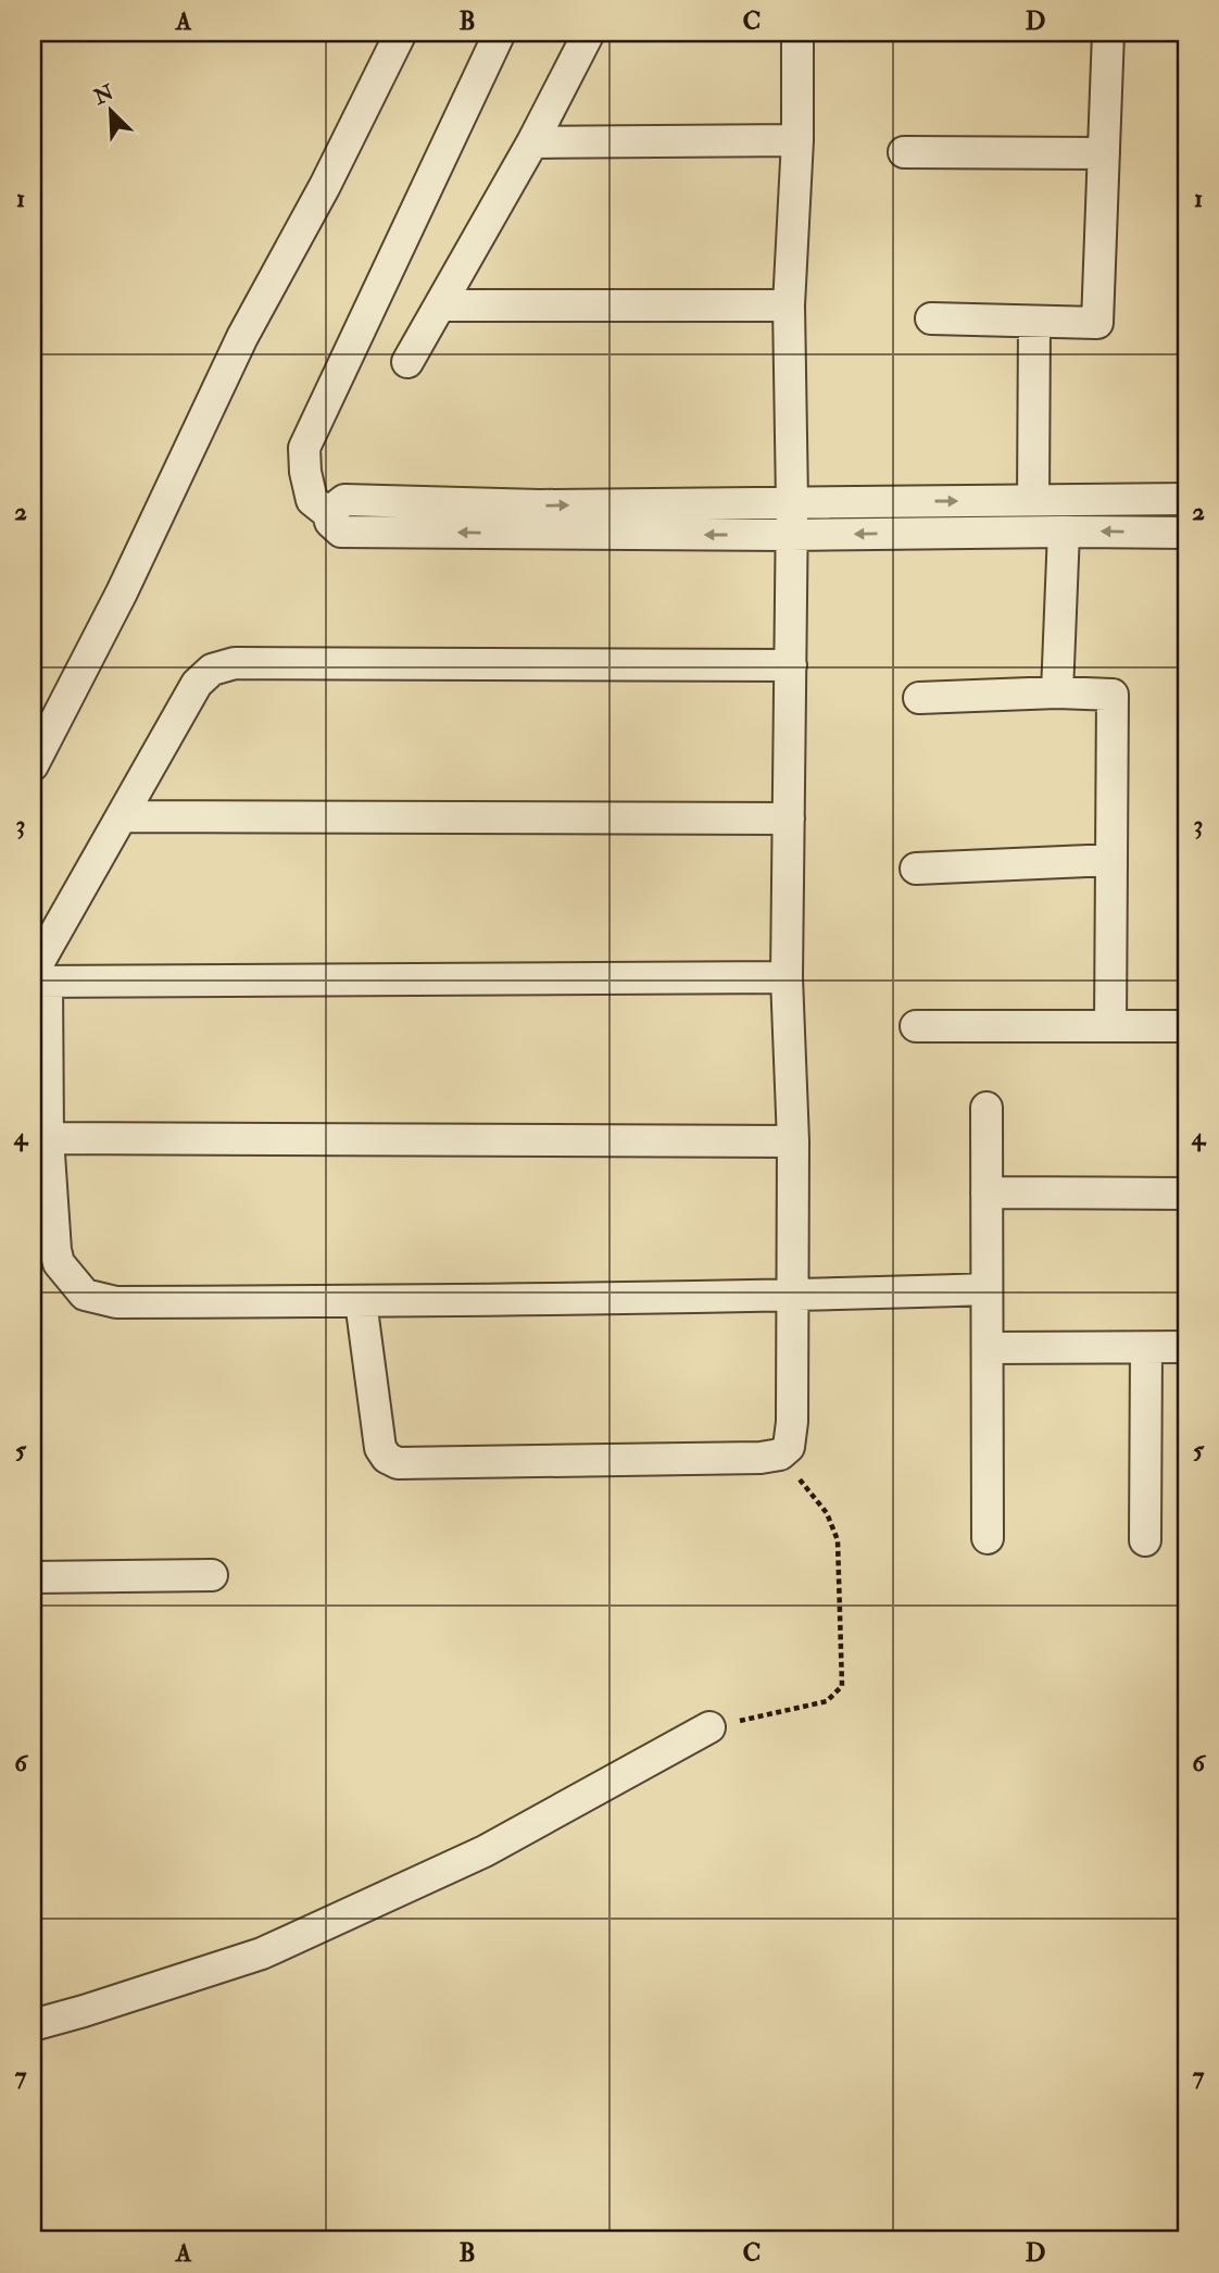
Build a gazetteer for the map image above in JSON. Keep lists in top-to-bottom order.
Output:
{
  "north": "top left",
  "grid": {
    "columns": [
      "A",
      "B",
      "C",
      "D"
    ],
    "rows": [
      "1",
      "2",
      "3",
      "4",
      "5",
      "6",
      "7"
    ]
  }
}
